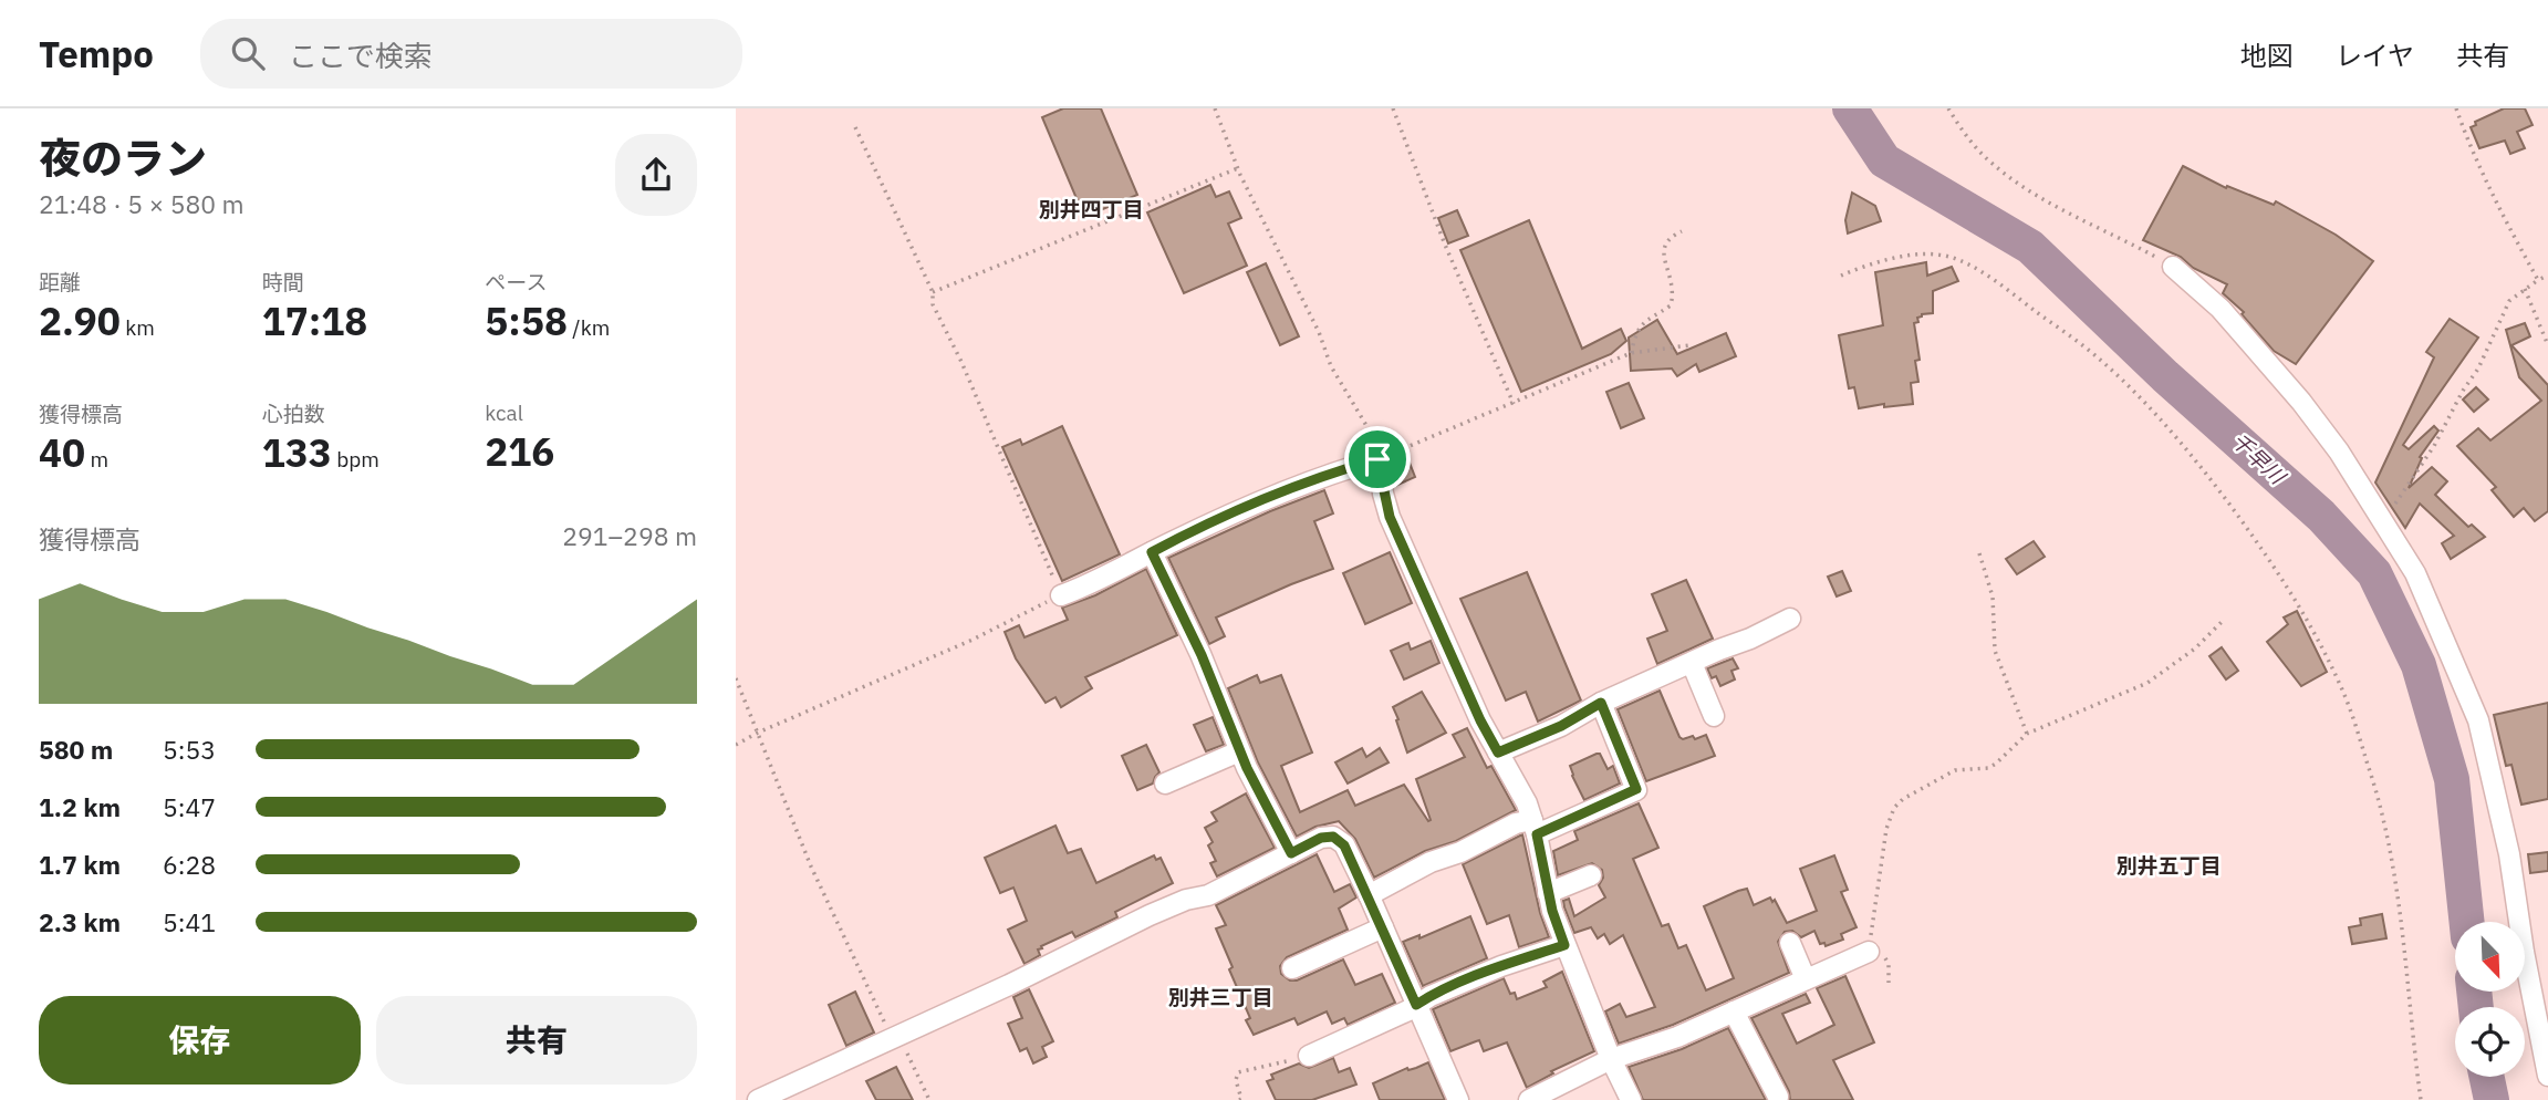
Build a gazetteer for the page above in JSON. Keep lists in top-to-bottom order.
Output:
{
  "districts": ["別井四丁目", "別井五丁目", "別井三丁目"],
  "water": ["千早川"],
  "north": "bottom right",
  "page": {
    "header": "Tempo",
    "search": "ここで検索",
    "nav": ["地図", "レイヤ", "共有"],
    "heading": ["夜のラン", "21:48 · 5 × 580 m"],
    "stats": [
      ["距離", "2.90 km"],
      ["時間", "17:18"],
      ["ペース", "5:58 /km"],
      ["獲得標高", "40 m"],
      ["心拍数", "133 bpm"],
      ["kcal", "216"]
    ],
    "chart": ["獲得標高", "291–298 m"],
    "list": [
      {
        "name": "580 m",
        "note": "5:53"
      },
      {
        "name": "1.2 km",
        "note": "5:47"
      },
      {
        "name": "1.7 km",
        "note": "6:28"
      },
      {
        "name": "2.3 km",
        "note": "5:41"
      }
    ],
    "buttons": ["保存", "共有"]
  }
}
